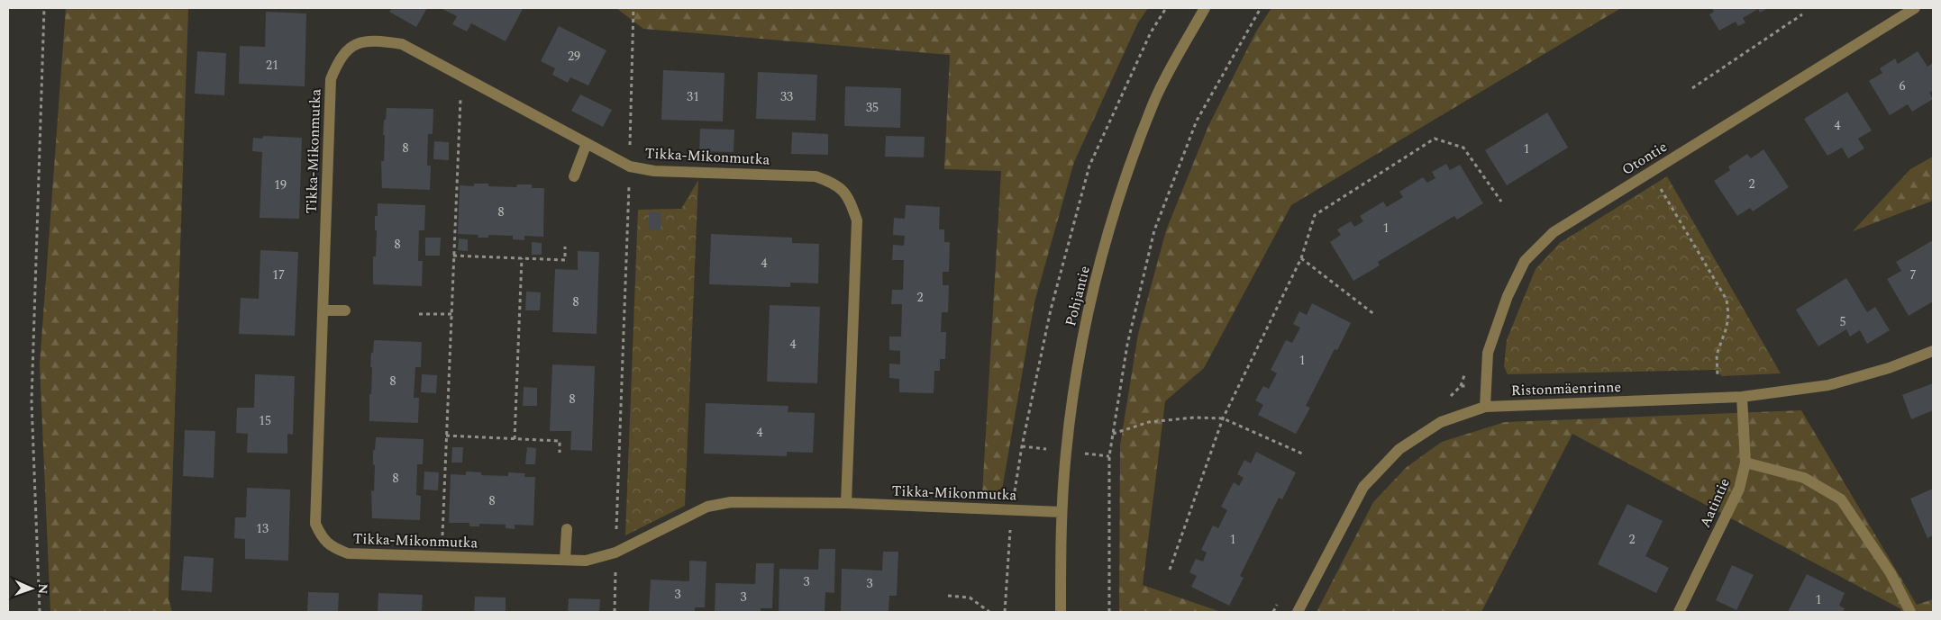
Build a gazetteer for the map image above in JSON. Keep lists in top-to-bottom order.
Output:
{
  "streets": {
    "street": [
      "Tikka-Mikonmutka",
      "Otontie",
      "Pohjantie",
      "Ristonmäenrinne",
      "Aatintie"
    ]
  },
  "crossings": [
    ["Tikka-Mikonmutka", "Pohjantie"],
    ["Otontie", "Ristonmäenrinne"],
    ["Ristonmäenrinne", "Aatintie"]
  ],
  "house_numbers": [
    "29",
    "21",
    "6",
    "31",
    "33",
    "35",
    "4",
    "8",
    "1",
    "2",
    "19",
    "8",
    "1",
    "8",
    "4",
    "17",
    "7",
    "2",
    "8",
    "5",
    "4",
    "1",
    "8",
    "8",
    "15",
    "4",
    "8",
    "8",
    "13",
    "1",
    "2",
    "3",
    "3",
    "3",
    "3",
    "1"
  ],
  "north": "right"
}
